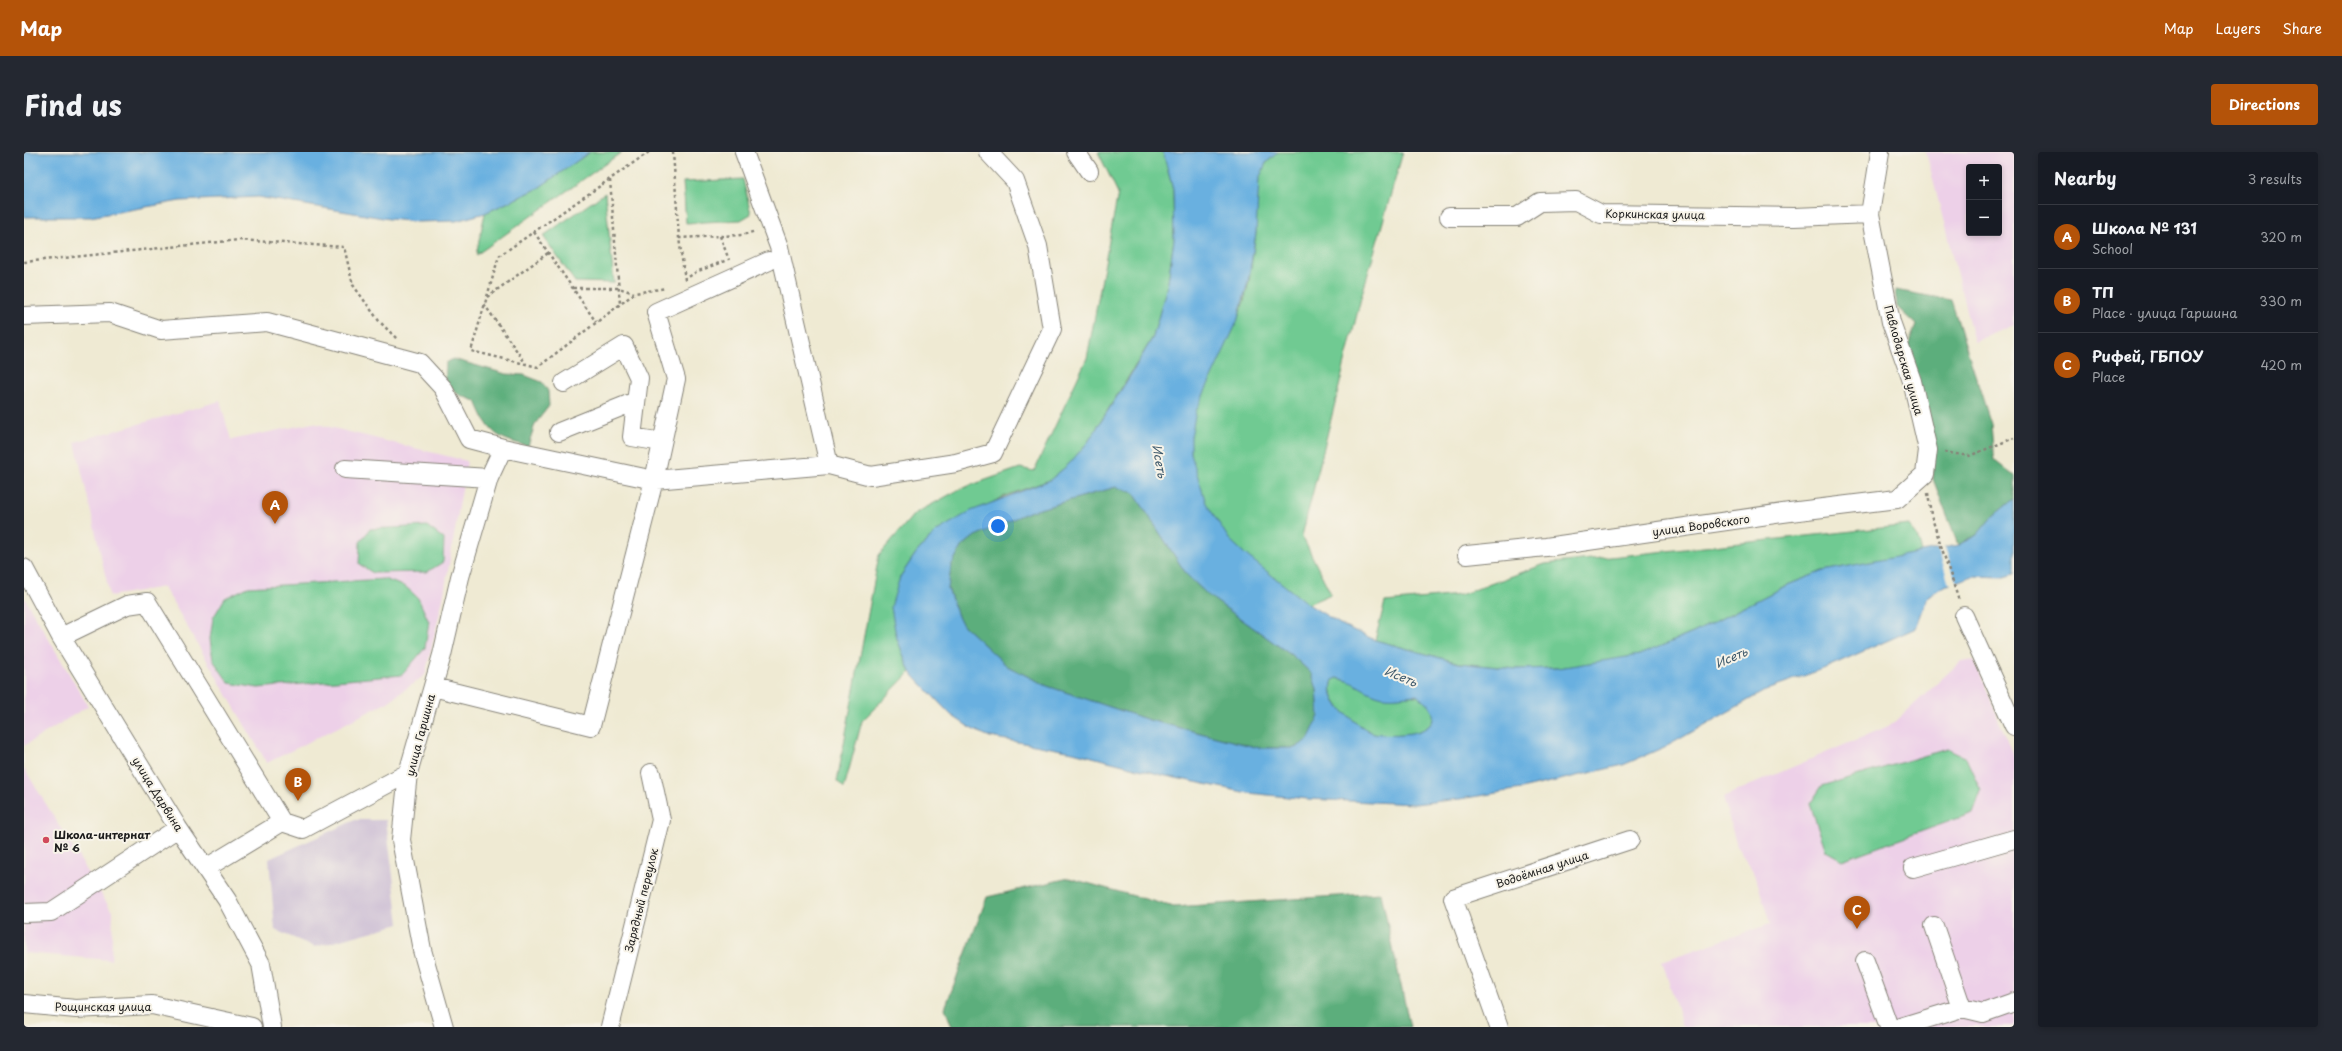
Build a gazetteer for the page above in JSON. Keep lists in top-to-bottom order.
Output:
{
  "streets": {
    "street": [
      "Коркинская улица",
      "Павлодарская улица",
      "улица Воровского",
      "улица Гаршина",
      "улица Дарвина",
      "Водоёмная улица",
      "Зарядный переулок",
      "Рощинская улица"
    ]
  },
  "crossings": [
    ["Коркинская улица", "Павлодарская улица"],
    ["Павлодарская улица", "улица Воровского"]
  ],
  "water": ["Исеть"],
  "places": ["Школа-интернат № 6"],
  "page": {
    "header": "Map",
    "nav": ["Map", "Layers", "Share"],
    "title": "Find us",
    "buttons": "Directions",
    "heading": ["Nearby", "3 results"],
    "map_buttons": ["+", "−"],
    "list": [
      {
        "mark": "A",
        "name": "Школа № 131",
        "note": "School",
        "value": "320 m"
      },
      {
        "mark": "B",
        "name": "ТП",
        "note": "Place · улица Гаршина",
        "value": "330 m"
      },
      {
        "mark": "C",
        "name": "Рифей, ГБПОУ",
        "note": "Place",
        "value": "420 m"
      }
    ],
    "pins": ["A", "B", "C"]
  }
}
